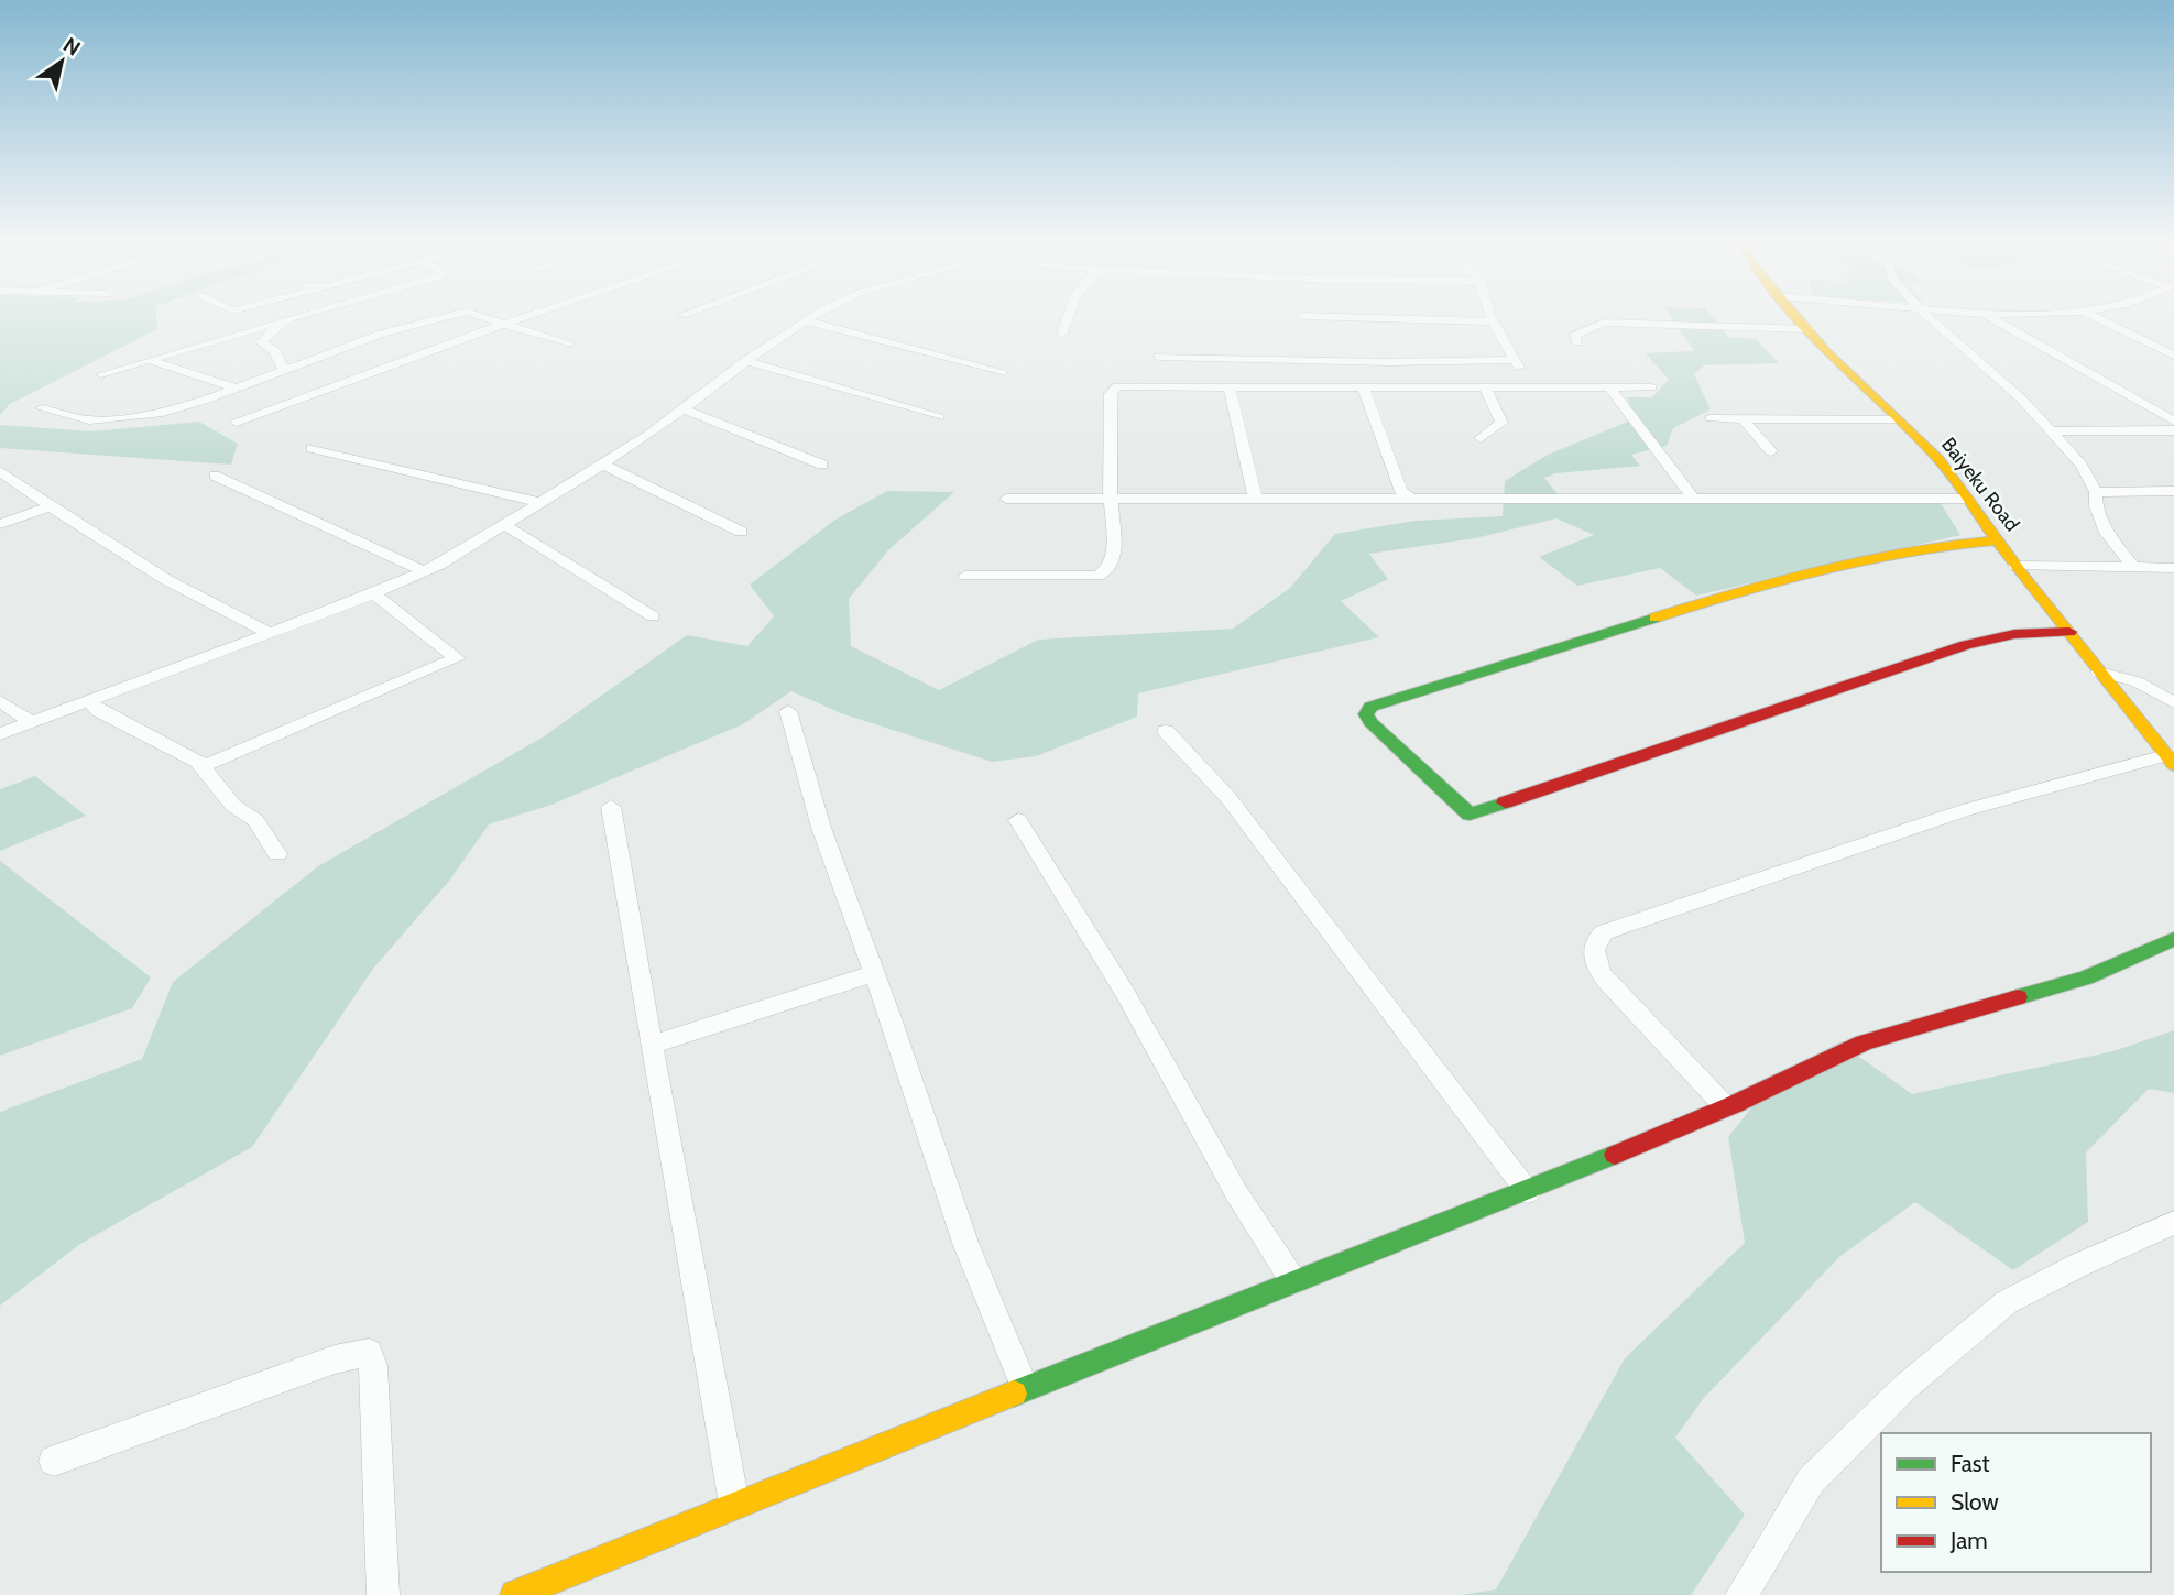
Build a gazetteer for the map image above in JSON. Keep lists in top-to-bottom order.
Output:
{
  "streets": {
    "street": ["Baiyeku Road"]
  },
  "legend": ["Fast", "Slow", "Jam"],
  "north": "top right"
}
